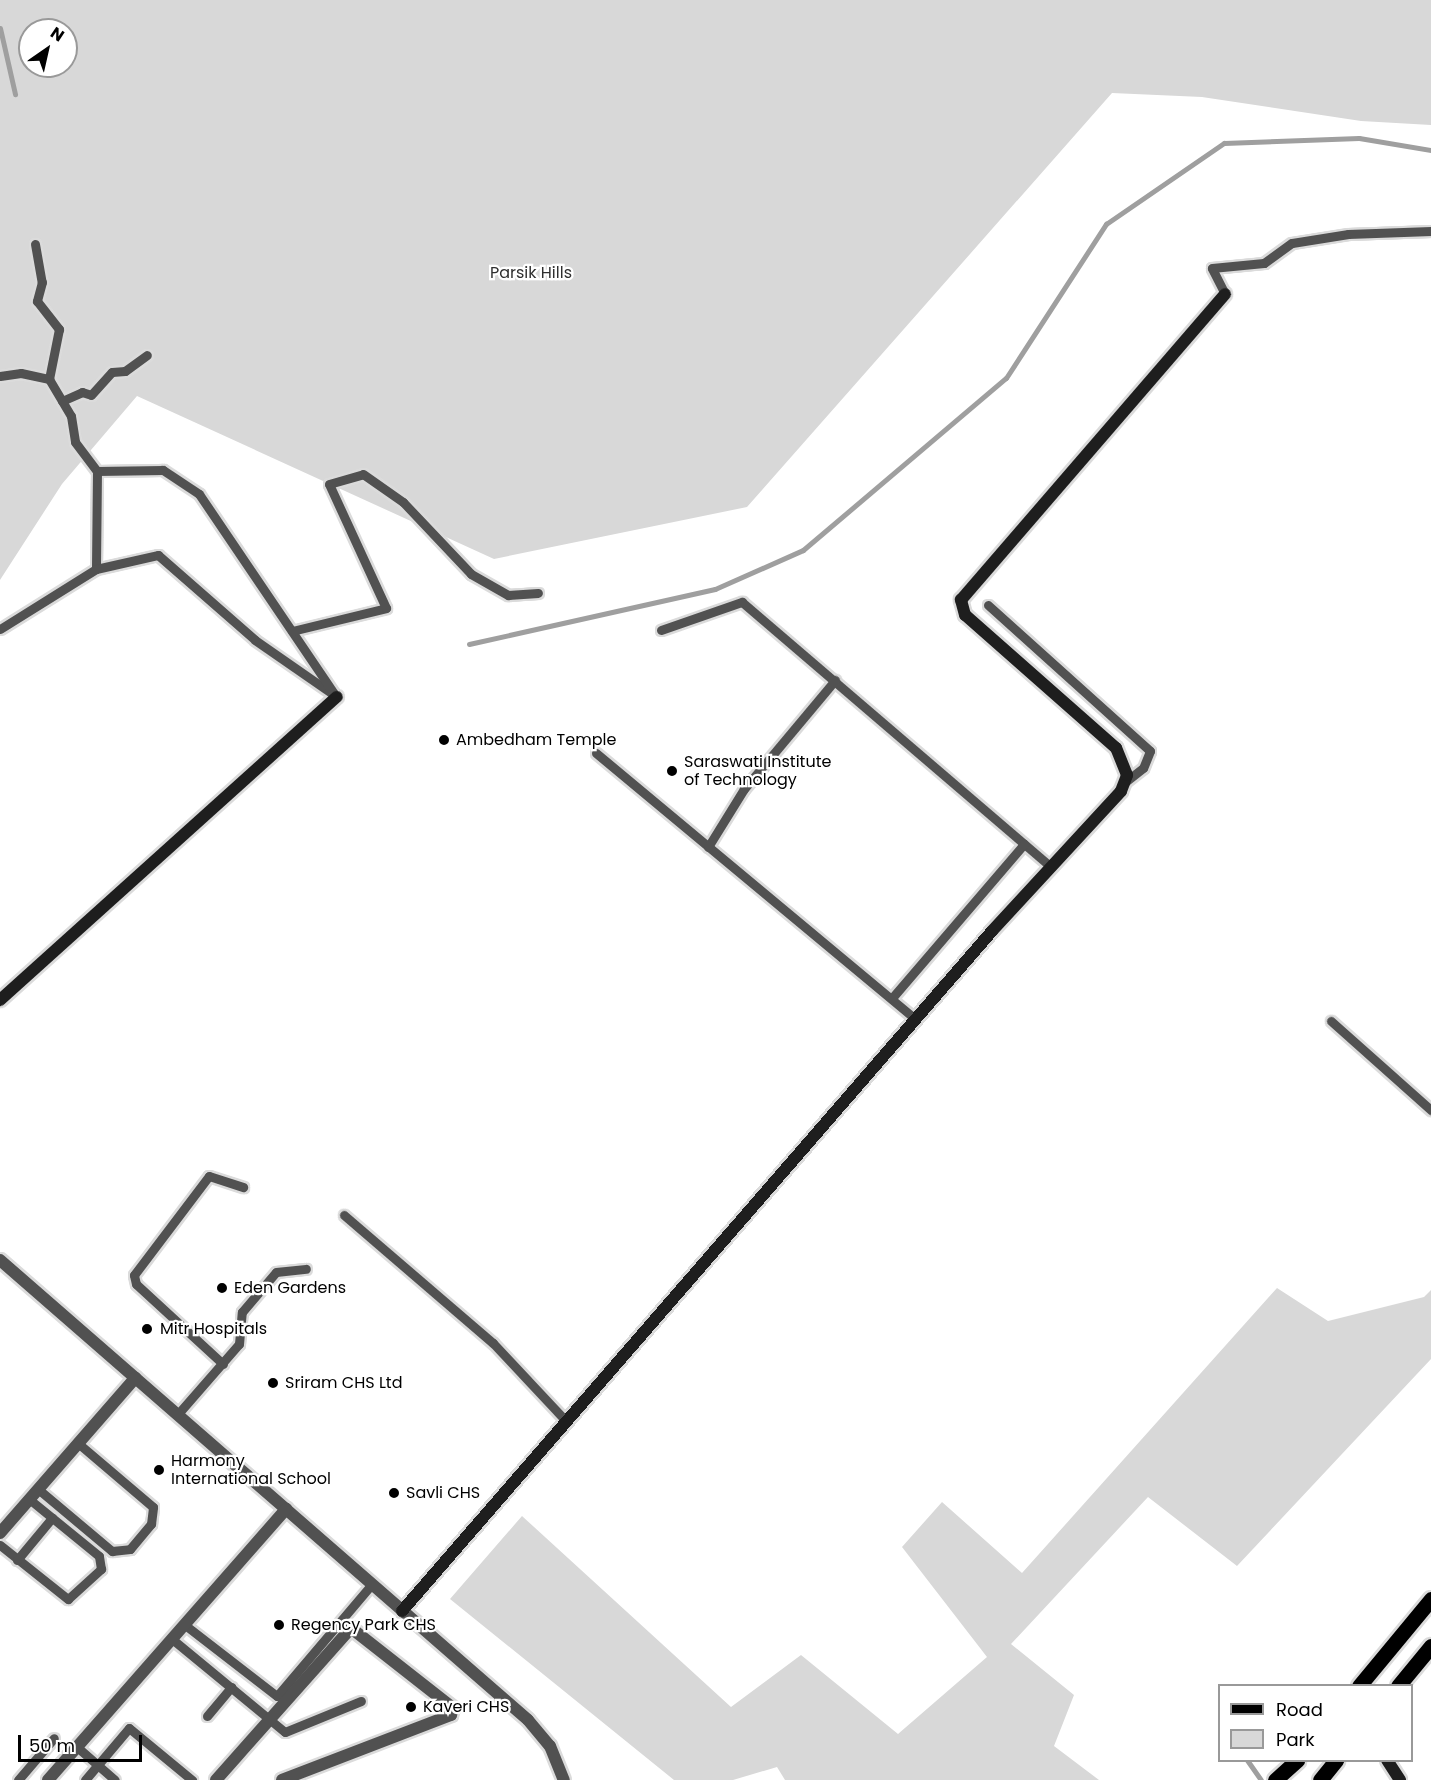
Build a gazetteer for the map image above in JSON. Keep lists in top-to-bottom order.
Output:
{
  "parks": ["Parsik Hills"],
  "places": [
    "Ambedham Temple",
    "Saraswati Institute of Technology",
    "Eden Gardens",
    "Mitr Hospitals",
    "Sriram CHS Ltd",
    "Harmony International School",
    "Savli CHS",
    "Regency Park CHS",
    "Kaveri CHS"
  ],
  "legend": ["Road", "Park"],
  "scale_bar": "50 m",
  "north": "top right"
}
